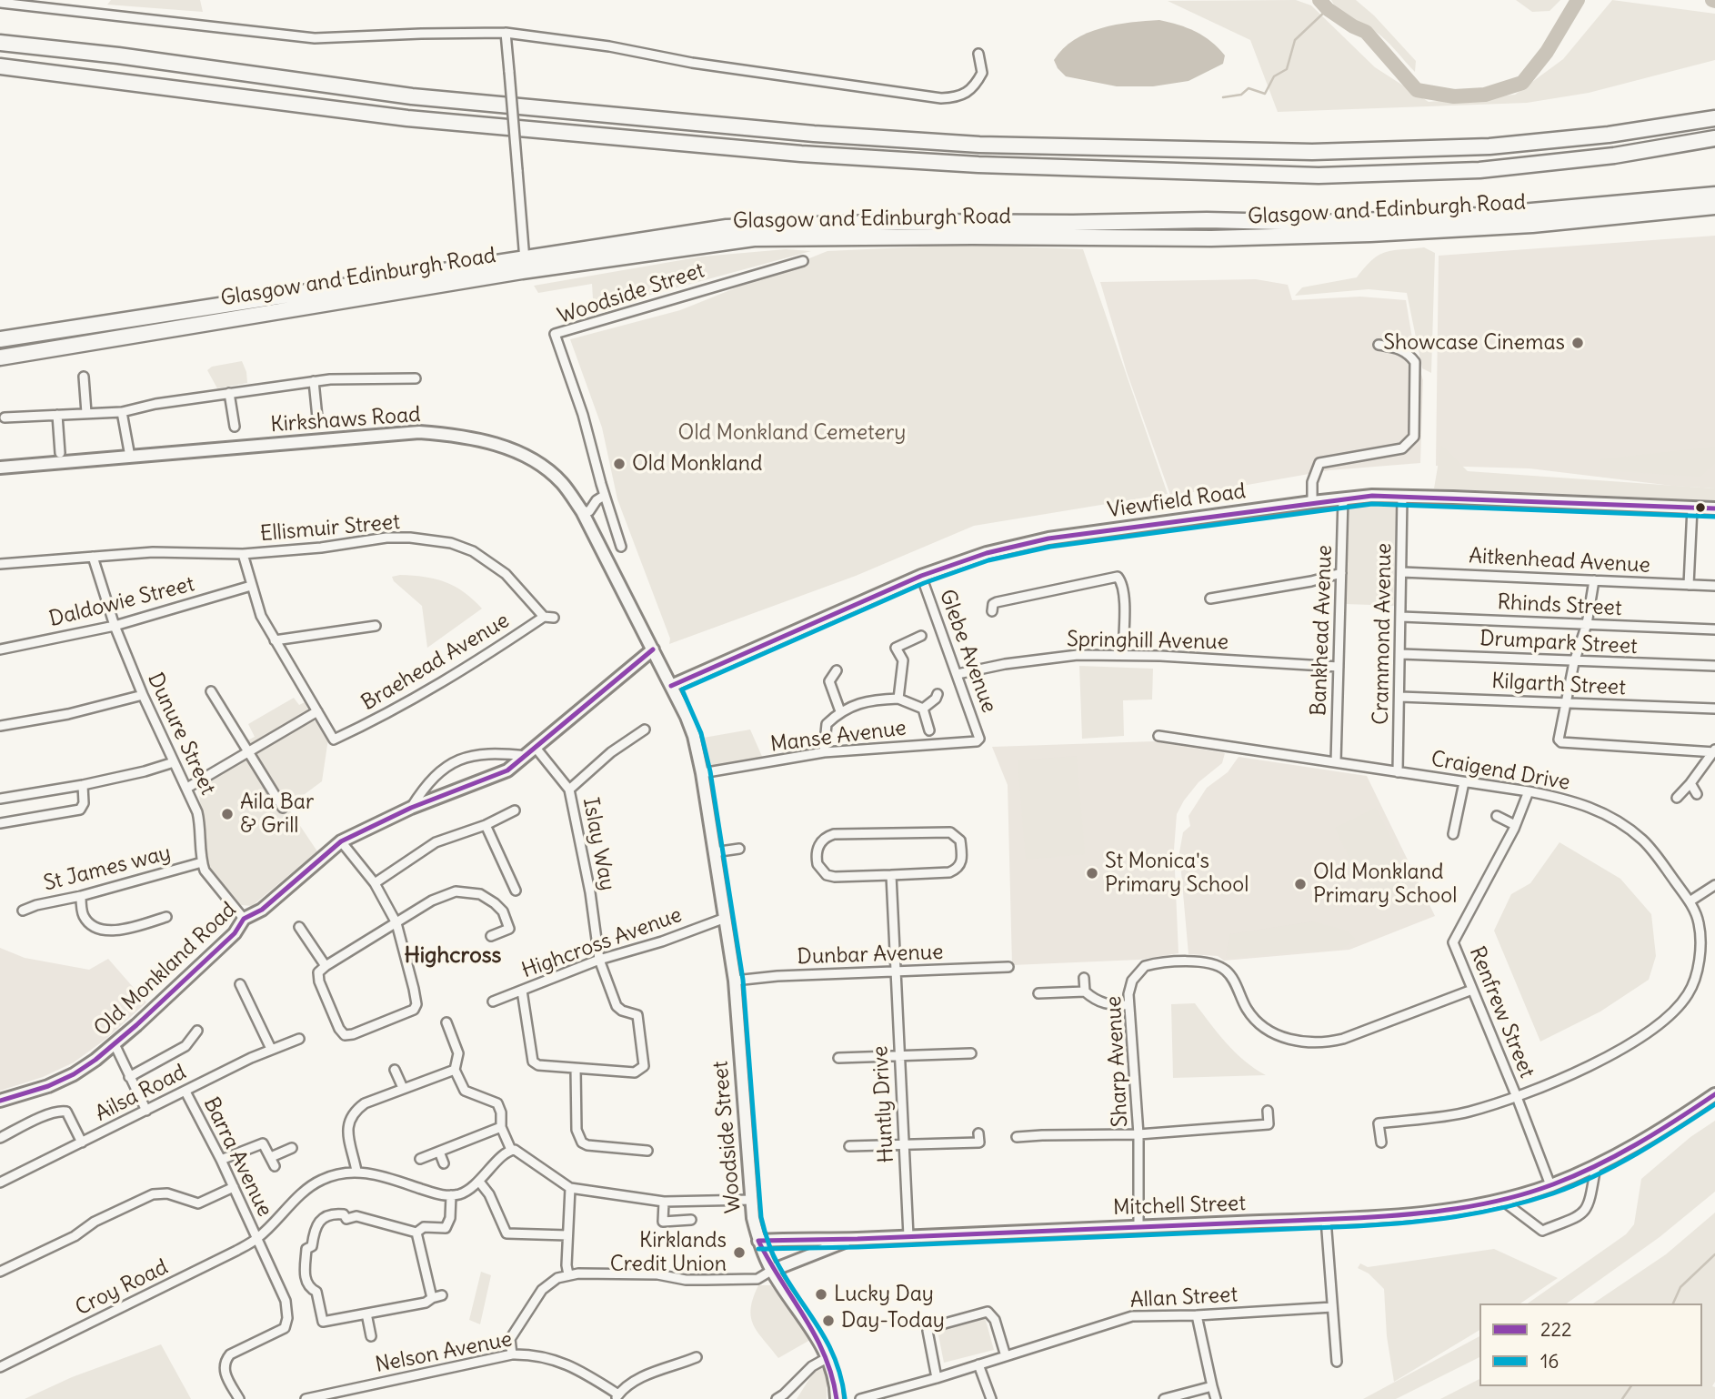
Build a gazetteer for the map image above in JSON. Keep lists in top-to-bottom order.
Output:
{
  "streets": {
    "highway": ["Glasgow and Edinburgh Road"],
    "street": [
      "Woodside Street",
      "Kirkshaws Road",
      "Viewfield Road",
      "Ellismuir Street",
      "Aitkenhead Avenue",
      "Daldowie Street",
      "Rhinds Street",
      "Bankhead Avenue",
      "Crammond Avenue",
      "Springhill Avenue",
      "Drumpark Street",
      "Glebe Avenue",
      "Braehead Avenue",
      "Kilgarth Street",
      "Dunure Street",
      "Manse Avenue",
      "Craigend Drive",
      "Islay Way",
      "St James way",
      "Highcross Avenue",
      "Dunbar Avenue",
      "Old Monkland Road",
      "Renfrew Street",
      "Sharp Avenue",
      "Ailsa Road",
      "Huntly Drive",
      "Barra Avenue",
      "Mitchell Street",
      "Croy Road",
      "Allan Street",
      "Nelson Avenue"
    ]
  },
  "crossings": [
    ["Woodside Street", "Kirkshaws Road"],
    ["Woodside Street", "Viewfield Road"],
    ["Woodside Street", "Manse Avenue"],
    ["Woodside Street", "Highcross Avenue"],
    ["Woodside Street", "Dunbar Avenue"],
    ["Woodside Street", "Old Monkland Road"],
    ["Woodside Street", "Mitchell Street"],
    ["Viewfield Road", "Bankhead Avenue"],
    ["Viewfield Road", "Crammond Avenue"],
    ["Viewfield Road", "Glebe Avenue"],
    ["Ellismuir Street", "Braehead Avenue"],
    ["Ellismuir Street", "Dunure Street"],
    ["Aitkenhead Avenue", "Crammond Avenue"],
    ["Daldowie Street", "Dunure Street"],
    ["Rhinds Street", "Crammond Avenue"],
    ["Bankhead Avenue", "Springhill Avenue"],
    ["Bankhead Avenue", "Craigend Drive"],
    ["Crammond Avenue", "Drumpark Street"],
    ["Crammond Avenue", "Kilgarth Street"],
    ["Crammond Avenue", "Craigend Drive"],
    ["Springhill Avenue", "Glebe Avenue"],
    ["Glebe Avenue", "Manse Avenue"],
    ["Dunure Street", "St James way"],
    ["Craigend Drive", "Renfrew Street"],
    ["Islay Way", "Highcross Avenue"],
    ["Islay Way", "Old Monkland Road"],
    ["Dunbar Avenue", "Huntly Drive"],
    ["Renfrew Street", "Sharp Avenue"],
    ["Renfrew Street", "Mitchell Street"],
    ["Sharp Avenue", "Mitchell Street"],
    ["Ailsa Road", "Barra Avenue"],
    ["Huntly Drive", "Mitchell Street"],
    ["Barra Avenue", "Croy Road"]
  ],
  "districts": ["Highcross"],
  "parks": ["Old Monkland Cemetery"],
  "places": [
    "Showcase Cinemas",
    "Old Monkland",
    "Aila Bar & Grill",
    "St Monica's Primary School",
    "Old Monkland Primary School",
    "Kirklands Credit Union",
    "Lucky Day",
    "Day-Today"
  ],
  "lines": ["transit line 222", "transit line 16"],
  "legend": ["222", "16"]
}
